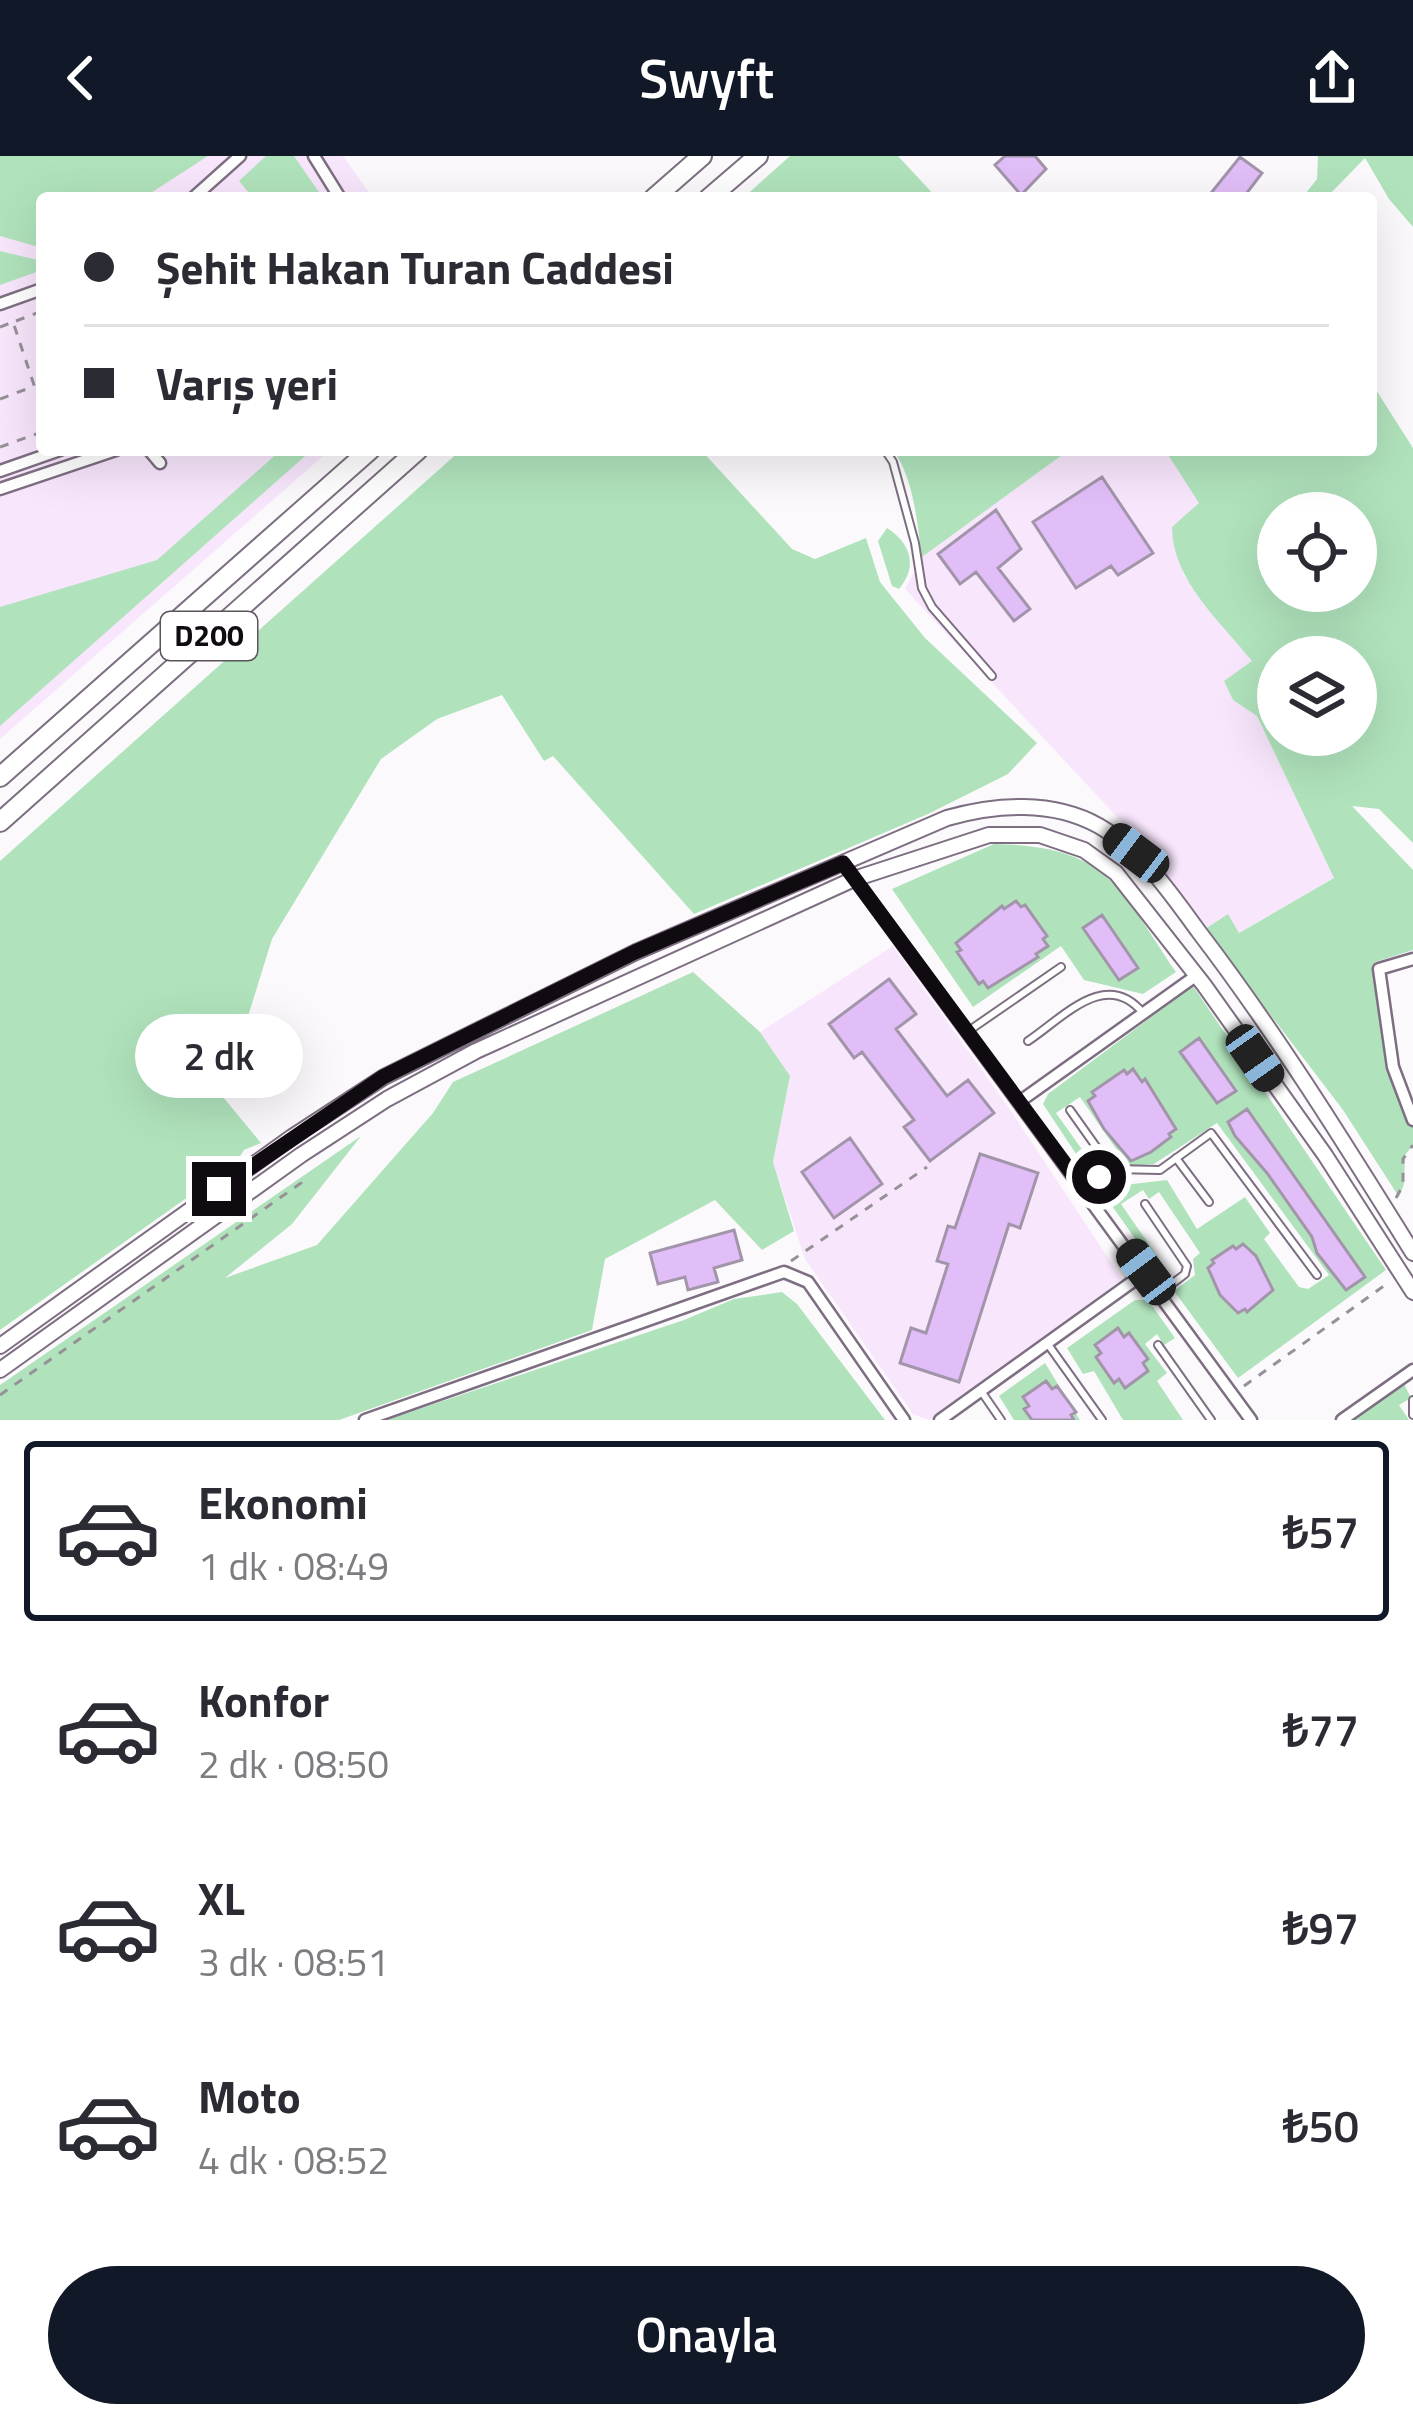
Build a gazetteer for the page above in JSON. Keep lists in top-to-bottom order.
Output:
{
  "streets": {
    "highway": ["D200"]
  },
  "page": {
    "header": "Swyft",
    "banner": ["Şehit Hakan Turan Caddesi", "Varış yeri"],
    "bubble": "2 dk",
    "list": [
      {
        "name": "Ekonomi",
        "note": "1 dk · 08:49",
        "value": "₺57"
      },
      {
        "name": "Konfor",
        "note": "2 dk · 08:50",
        "value": "₺77"
      },
      {
        "name": "XL",
        "note": "3 dk · 08:51",
        "value": "₺97"
      },
      {
        "name": "Moto",
        "note": "4 dk · 08:52",
        "value": "₺50"
      }
    ],
    "buttons": "Onayla"
  }
}
